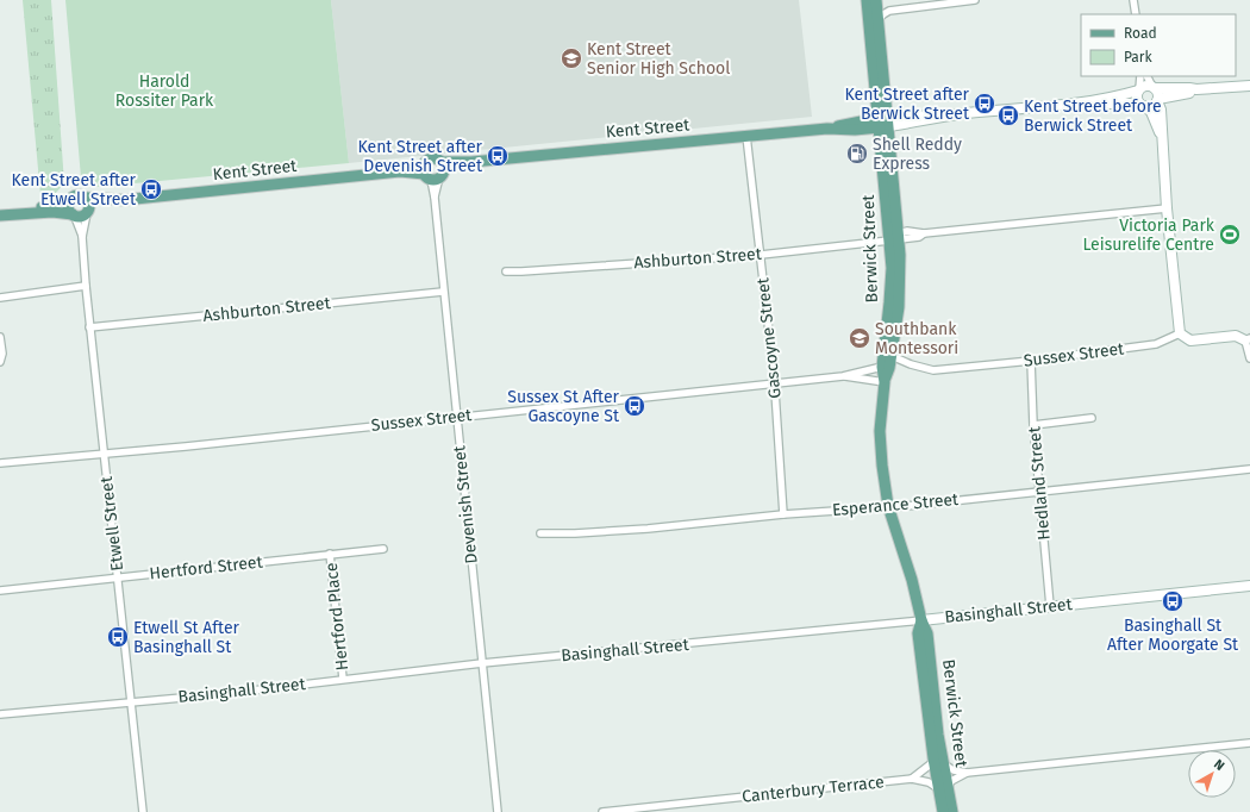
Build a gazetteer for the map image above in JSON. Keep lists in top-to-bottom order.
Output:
{
  "streets": {
    "main road": ["Kent Street", "Berwick Street"],
    "street": [
      "Ashburton Street",
      "Gascoyne Street",
      "Sussex Street",
      "Hedland Street",
      "Devenish Street",
      "Esperance Street",
      "Etwell Street",
      "Hertford Street",
      "Basinghall Street",
      "Hertford Place",
      "Canterbury Terrace"
    ]
  },
  "crossings": [
    ["Kent Street", "Berwick Street"],
    ["Kent Street", "Gascoyne Street"],
    ["Kent Street", "Devenish Street"],
    ["Kent Street", "Etwell Street"],
    ["Berwick Street", "Ashburton Street"],
    ["Berwick Street", "Sussex Street"],
    ["Berwick Street", "Esperance Street"],
    ["Berwick Street", "Basinghall Street"],
    ["Berwick Street", "Canterbury Terrace"],
    ["Ashburton Street", "Gascoyne Street"],
    ["Ashburton Street", "Devenish Street"],
    ["Ashburton Street", "Etwell Street"],
    ["Gascoyne Street", "Sussex Street"],
    ["Gascoyne Street", "Esperance Street"],
    ["Sussex Street", "Hedland Street"],
    ["Sussex Street", "Devenish Street"],
    ["Sussex Street", "Etwell Street"],
    ["Hedland Street", "Esperance Street"],
    ["Hedland Street", "Basinghall Street"],
    ["Devenish Street", "Basinghall Street"],
    ["Etwell Street", "Hertford Street"],
    ["Etwell Street", "Basinghall Street"],
    ["Hertford Street", "Hertford Place"],
    ["Basinghall Street", "Hertford Place"]
  ],
  "parks": ["Harold Rossiter Park"],
  "places": {
    "school or university": ["Kent Street Senior High School", "Southbank Montessori"],
    "bus stop": [
      "Kent Street after Berwick Street",
      "Kent Street before Berwick Street",
      "Kent Street after Devenish Street",
      "Kent Street after Etwell Street",
      "Sussex St After Gascoyne St",
      "Basinghall St After Moorgate St",
      "Etwell St After Basinghall St"
    ],
    "fuel station": ["Shell Reddy Express"],
    "sports": ["Victoria Park Leisurelife Centre"]
  },
  "legend": ["Road", "Park"],
  "north": "top right"
}
